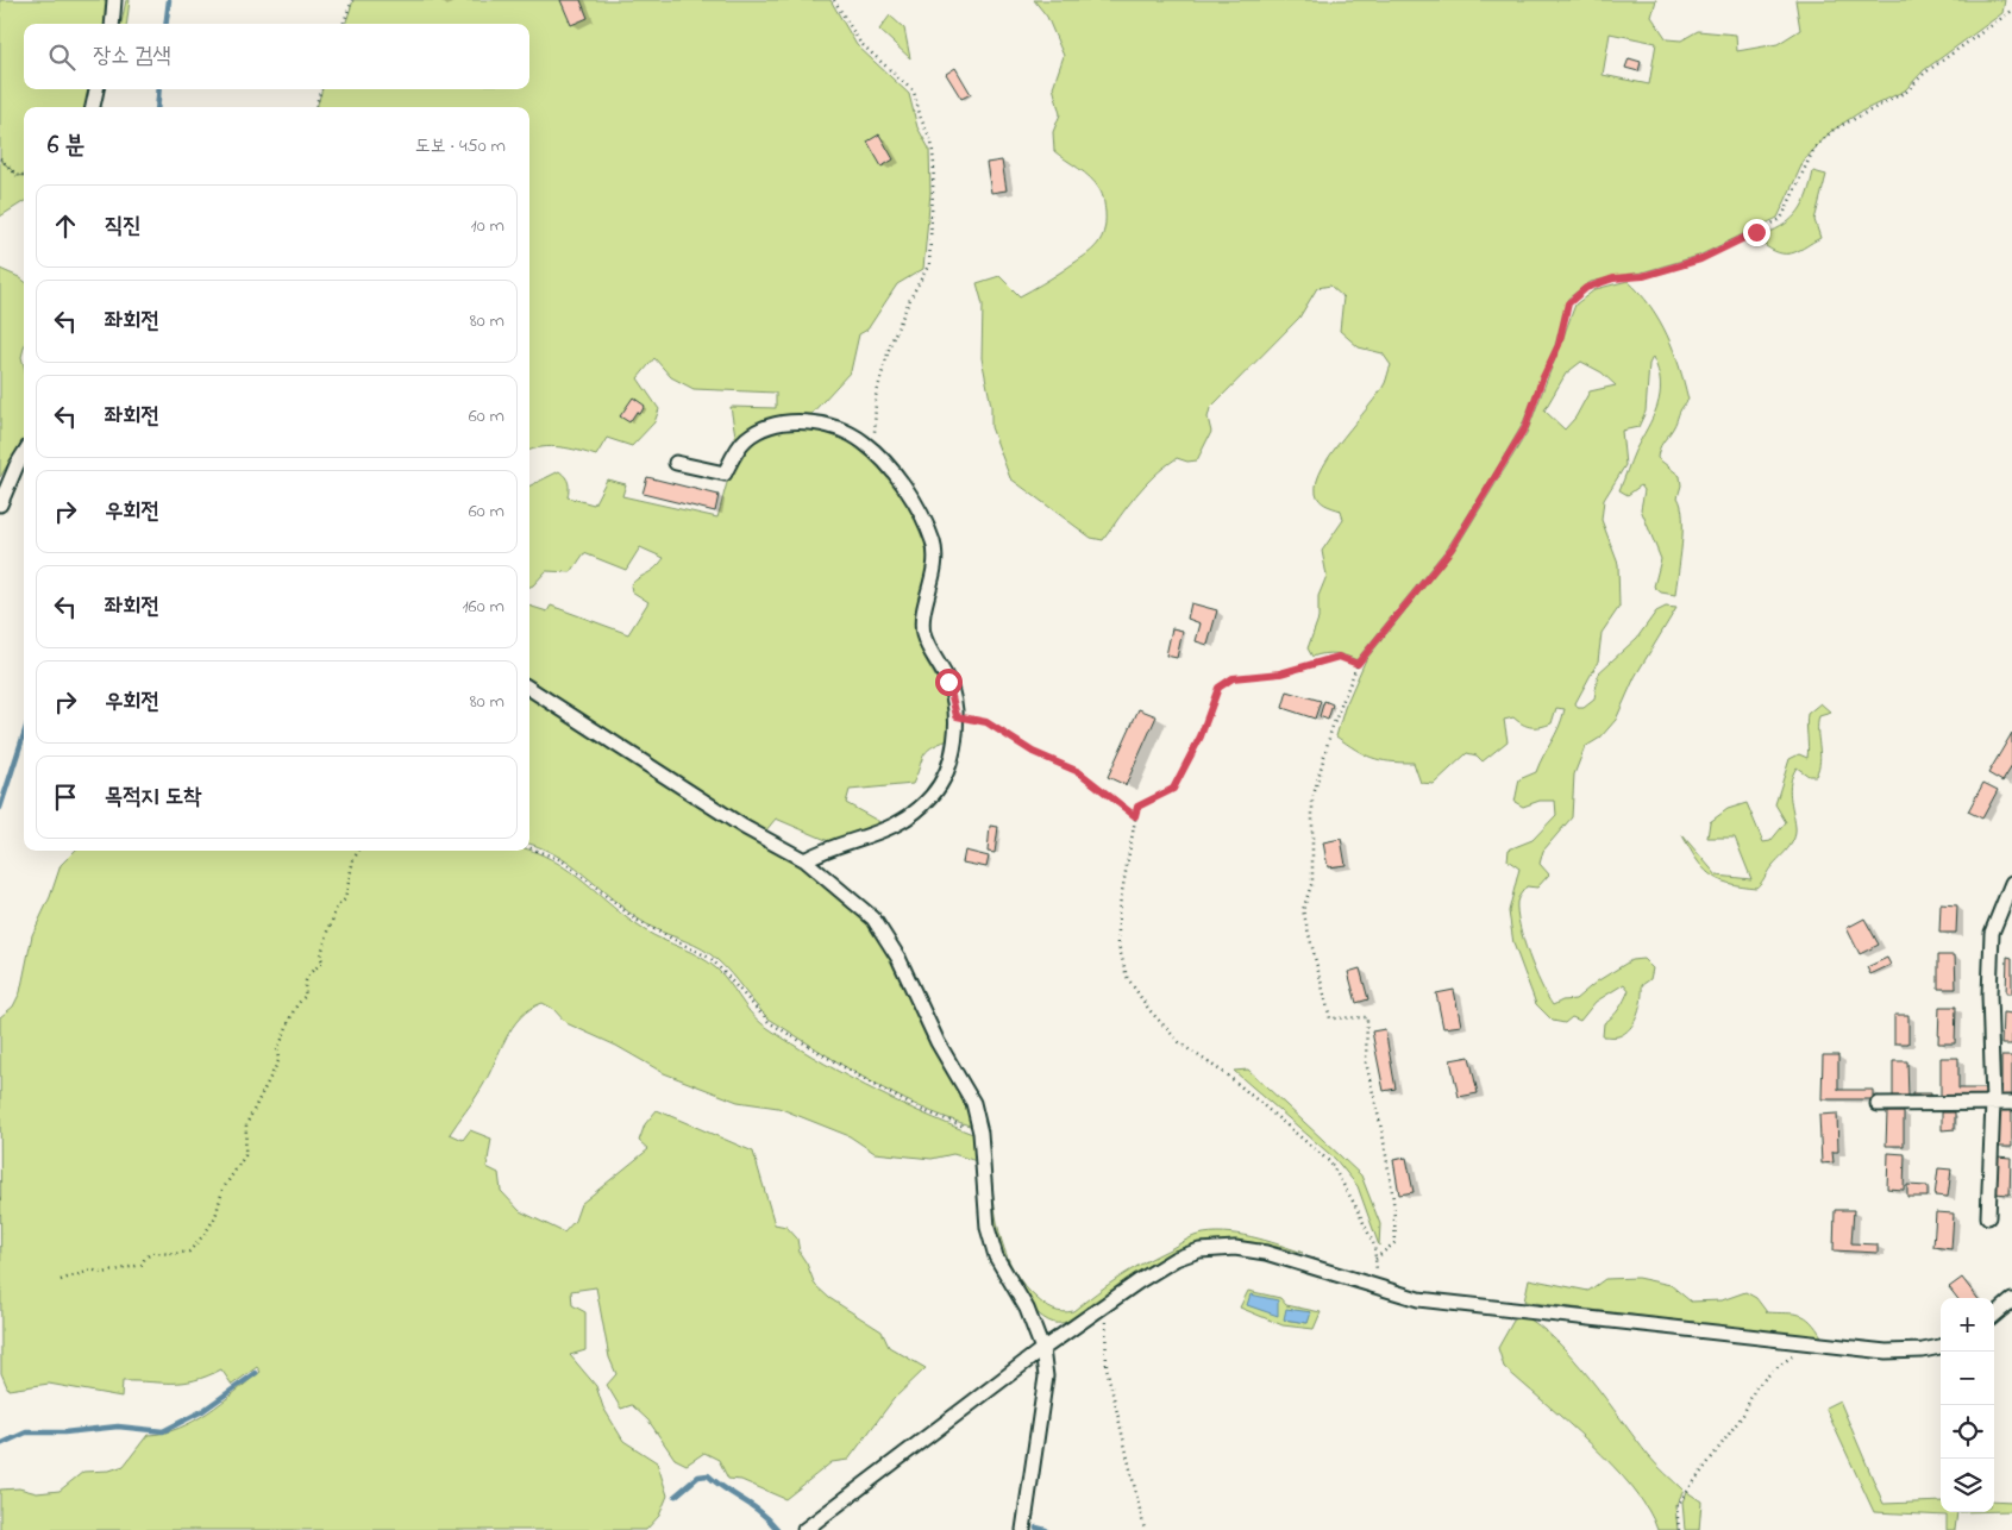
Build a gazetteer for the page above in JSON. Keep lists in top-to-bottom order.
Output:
{
  "page": {
    "search": "장소 검색",
    "heading": ["6 분", "도보 · 450 m"],
    "list": [
      ["직진", "10 m"],
      ["좌회전", "80 m"],
      ["좌회전", "60 m"],
      ["우회전", "60 m"],
      ["좌회전", "160 m"],
      ["우회전", "80 m"],
      "목적지 도착"
    ],
    "map_buttons": ["+", "−"]
  }
}
